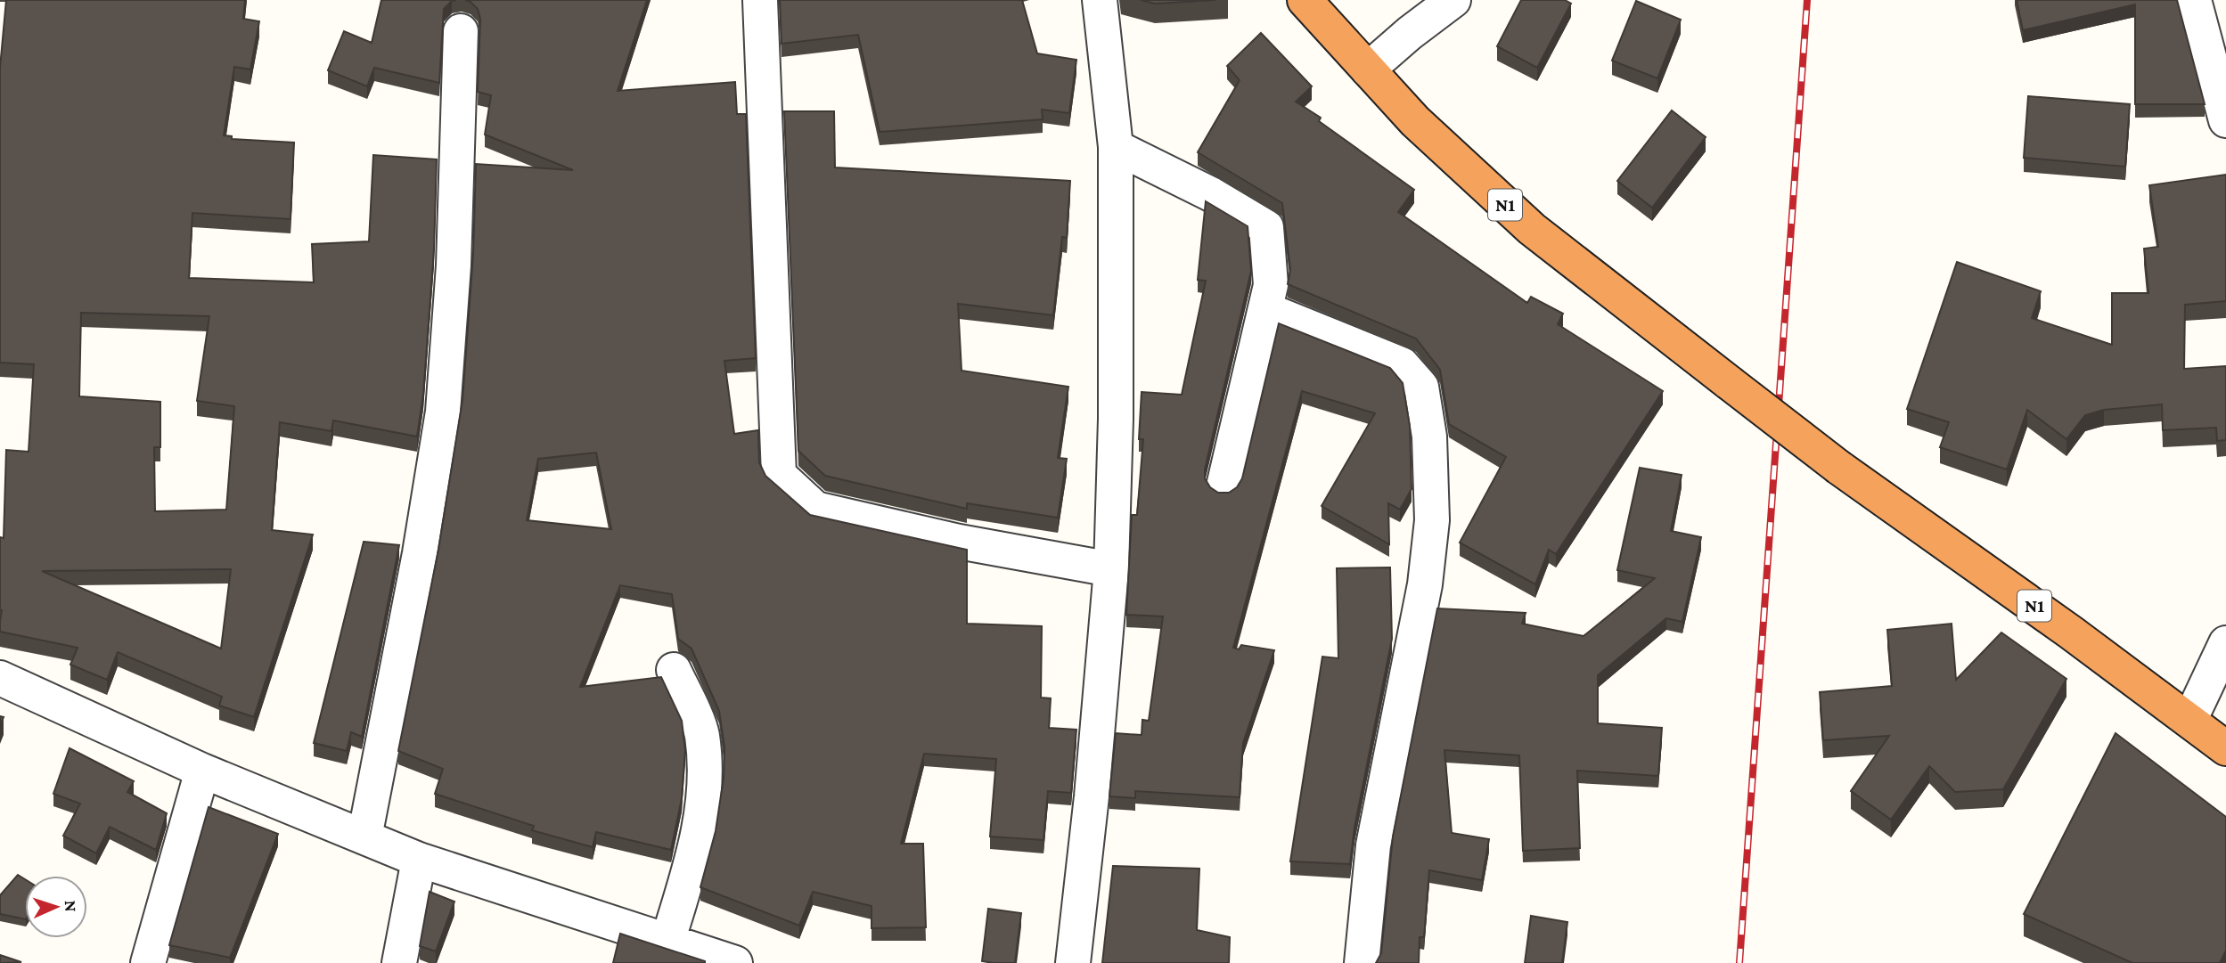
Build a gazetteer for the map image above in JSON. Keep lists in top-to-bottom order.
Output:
{
  "streets": {
    "highway": ["N1"]
  },
  "north": "right"
}
